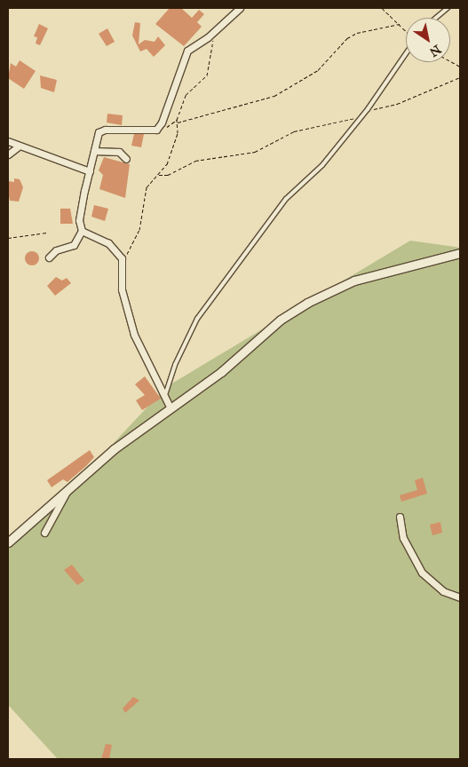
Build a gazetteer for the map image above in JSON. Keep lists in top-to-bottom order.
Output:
{
  "north": "bottom right"
}
